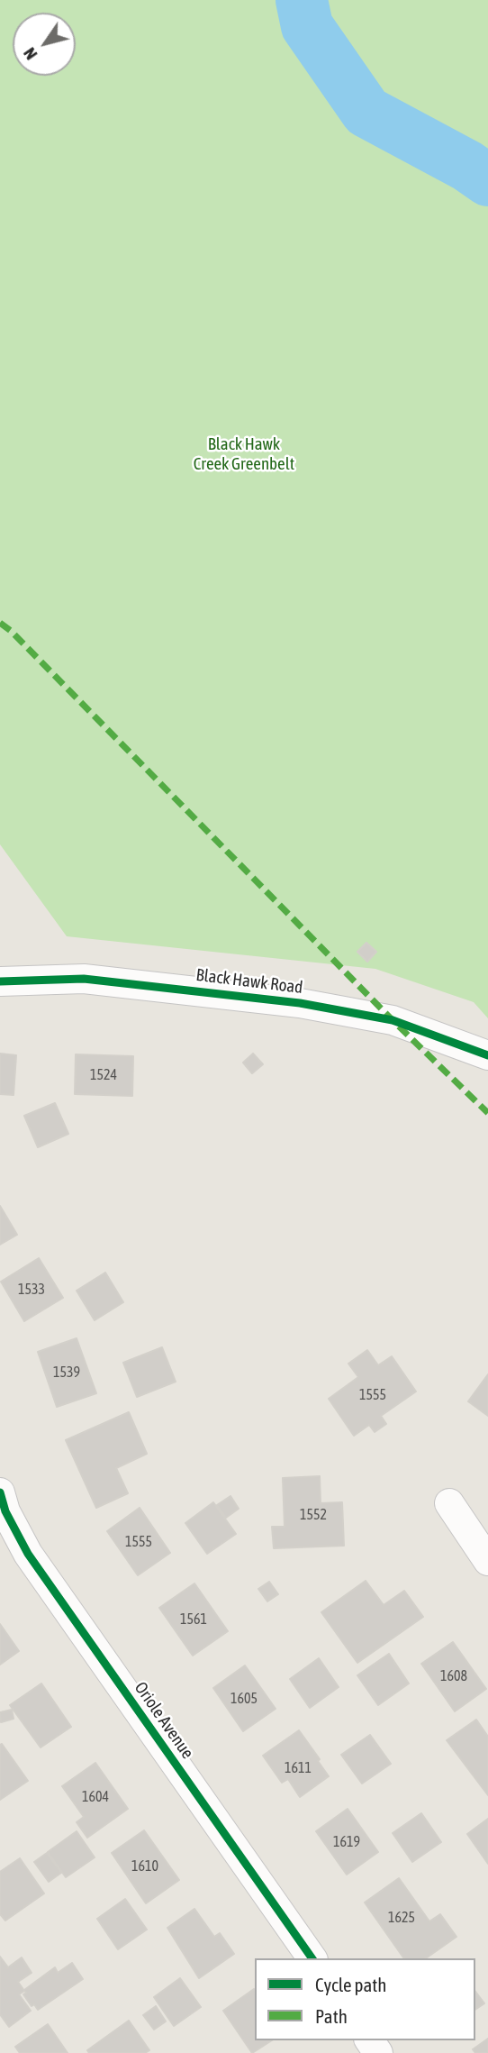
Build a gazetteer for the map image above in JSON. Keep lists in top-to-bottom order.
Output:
{
  "streets": {
    "street": ["Black Hawk Road", "Oriole Avenue"]
  },
  "parks": ["Black Hawk Creek Greenbelt"],
  "house_numbers": [
    "1524",
    "1533",
    "1539",
    "1555",
    "1552",
    "1555",
    "1561",
    "1608",
    "1605",
    "1611",
    "1604",
    "1619",
    "1610",
    "1625"
  ],
  "legend": ["Cycle path", "Path"],
  "north": "bottom left"
}
